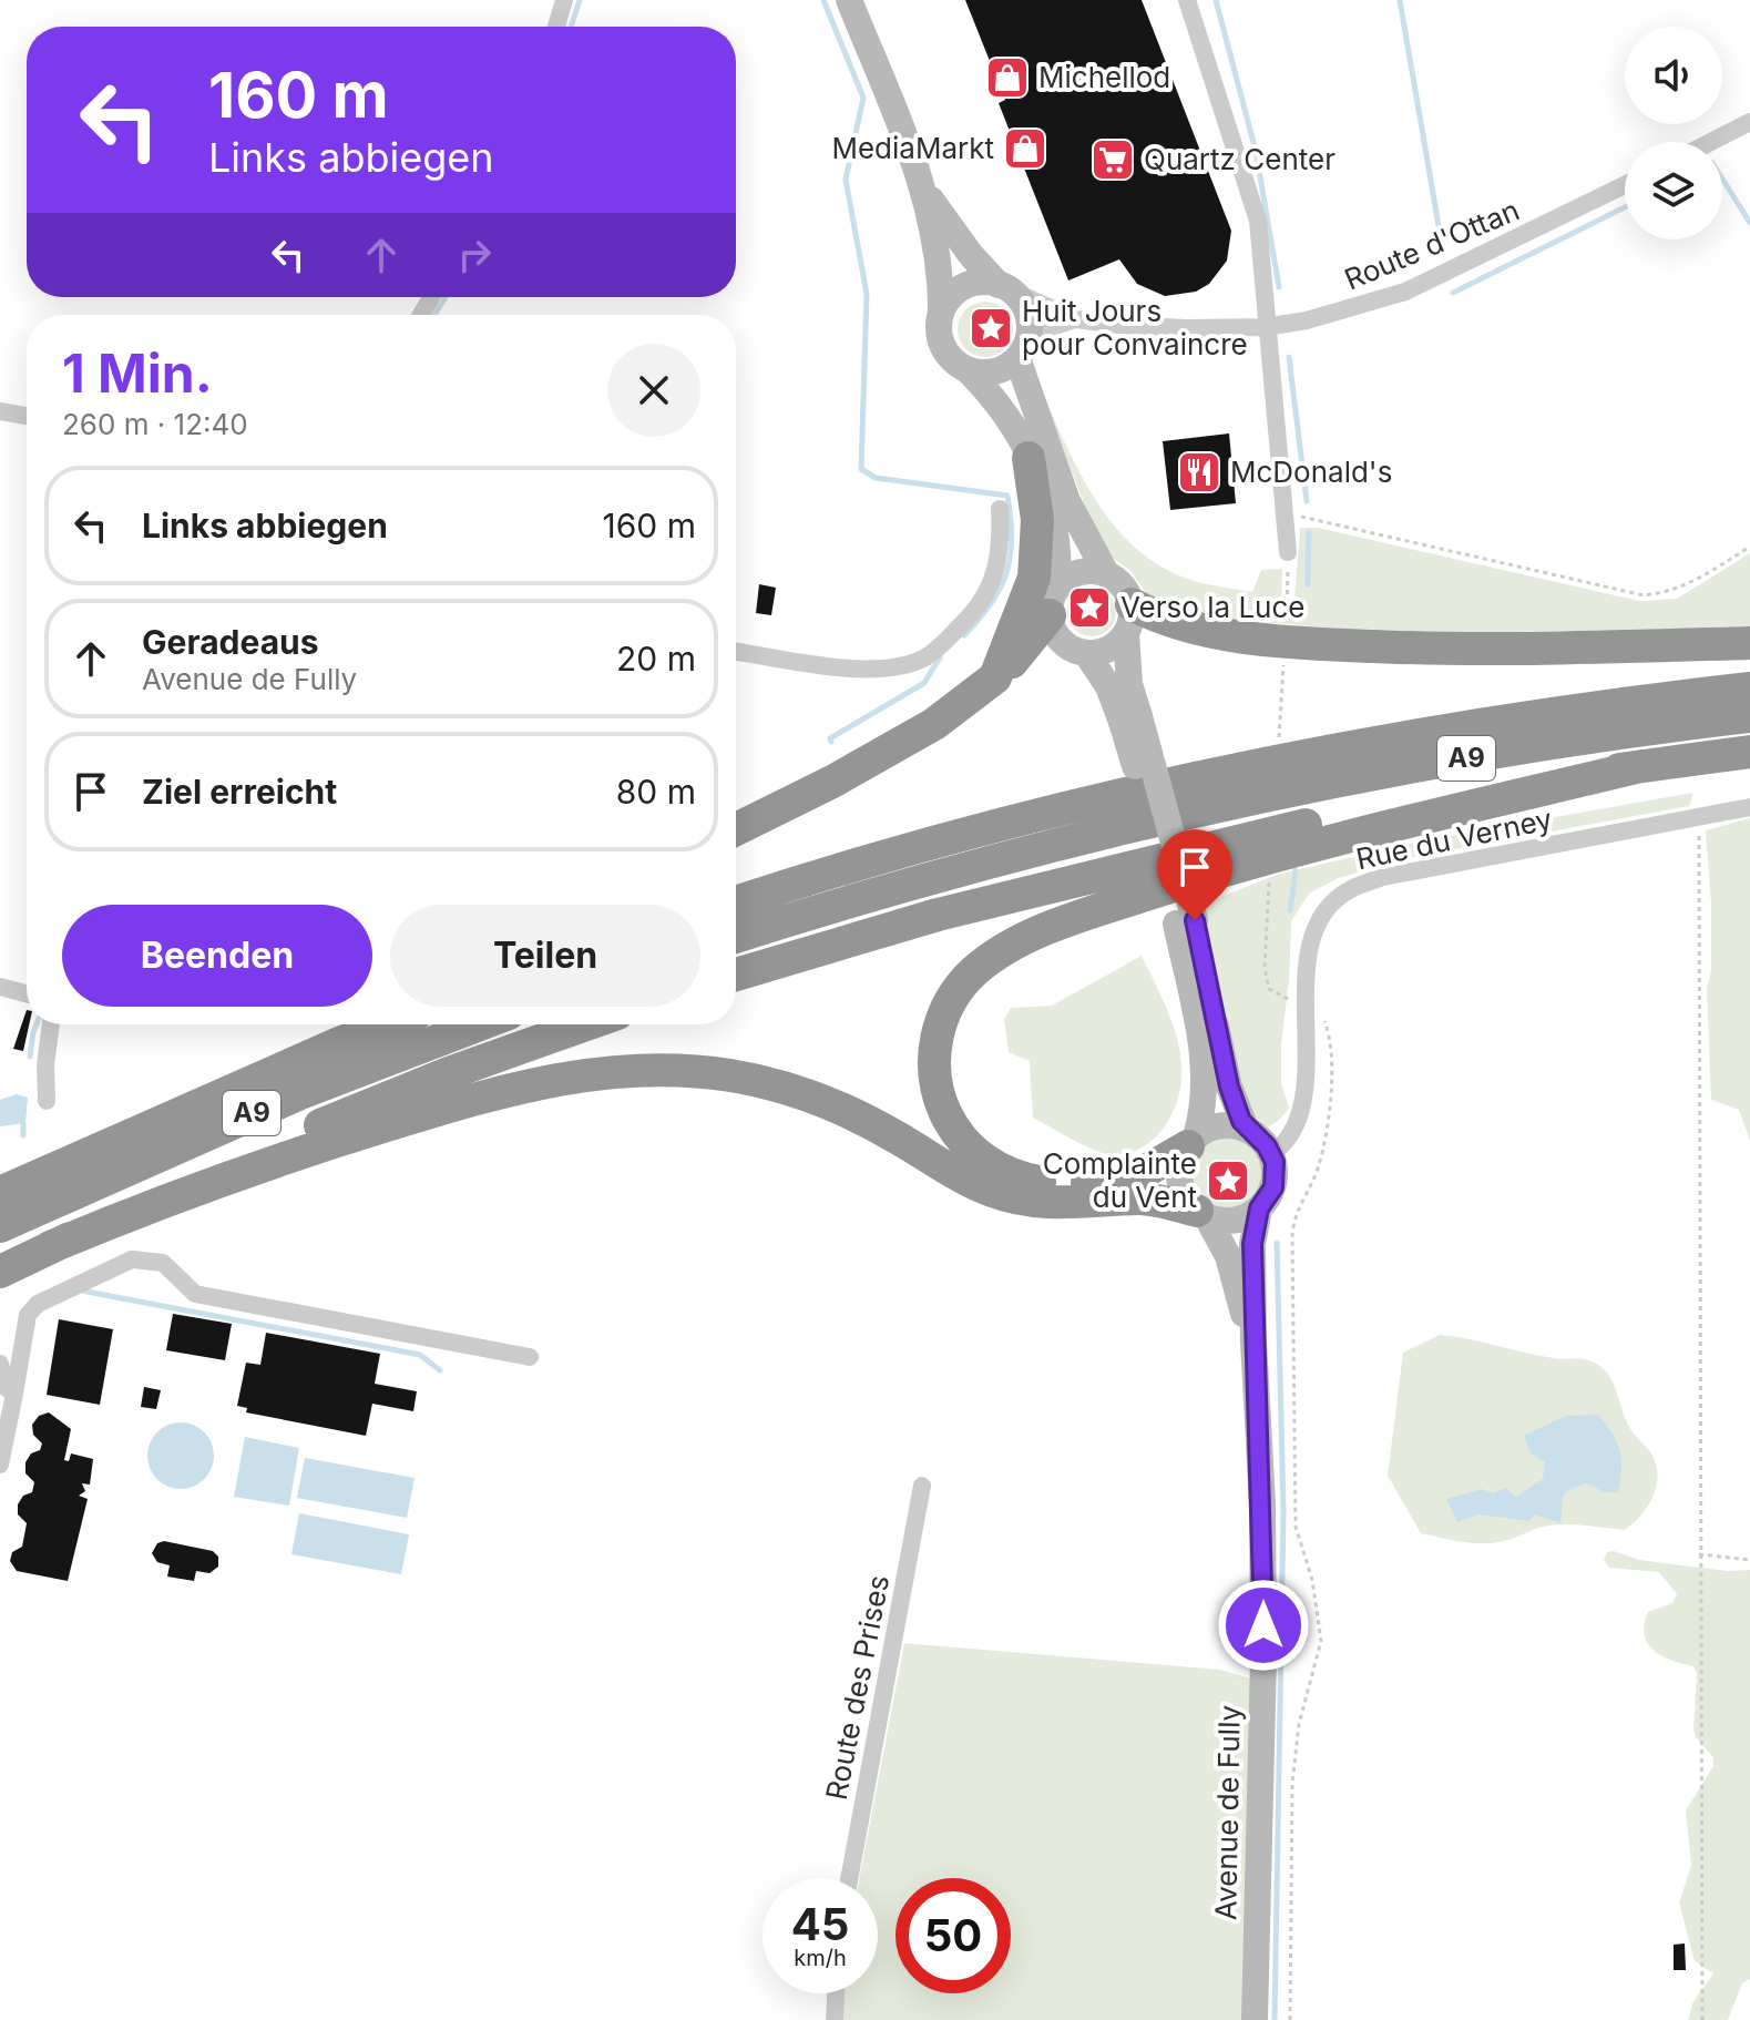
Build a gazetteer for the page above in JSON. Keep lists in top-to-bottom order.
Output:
{
  "streets": {
    "highway": ["A9"],
    "main road": ["Avenue de Fully"],
    "street": ["Route d'Ottan", "Rue du Verney", "Route des Prises"]
  },
  "crossings": [
    ["Rue du Verney", "Avenue de Fully"]
  ],
  "places": {
    "shop": ["Michellod", "MediaMarkt"],
    "supermarket": ["Quartz Center"],
    "place": ["Huit Jours pour Convaincre", "Verso la Luce", "Complainte du Vent"],
    "restaurant": ["McDonald's"]
  },
  "page": {
    "turn": ["160 m", "Links abbiegen"],
    "heading": ["1 Min.", "260 m · 12:40"],
    "list": [
      {
        "name": "Links abbiegen",
        "value": "160 m"
      },
      {
        "name": "Geradeaus",
        "note": "Avenue de Fully",
        "value": "20 m"
      },
      {
        "name": "Ziel erreicht",
        "value": "80 m"
      }
    ],
    "buttons": ["Beenden", "Teilen"],
    "speed": "45 km/h",
    "limit": "50"
  }
}
